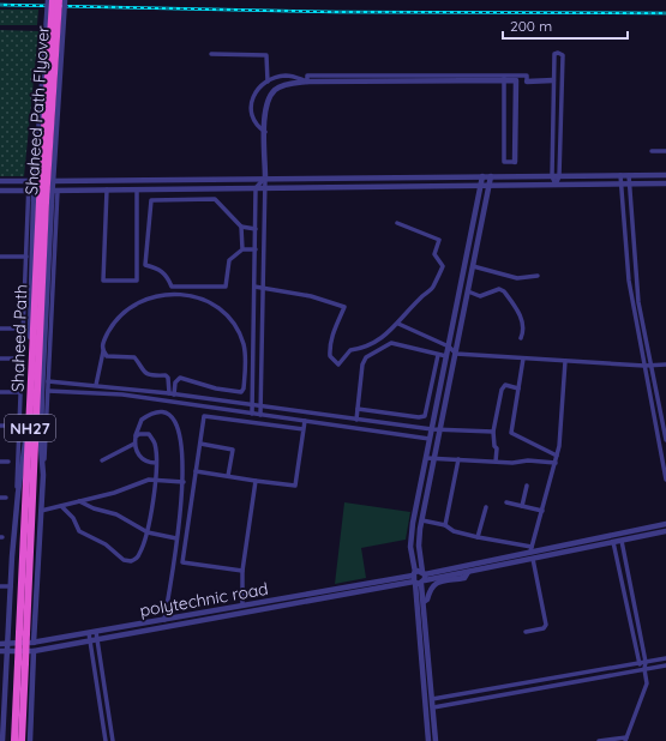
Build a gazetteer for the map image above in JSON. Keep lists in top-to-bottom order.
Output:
{
  "streets": {
    "highway": ["Shaheed Path Flyover", "Shaheed Path", "NH27"],
    "street": ["polytechnic road"]
  },
  "crossings": [
    ["Shaheed Path Flyover", "Shaheed Path"]
  ],
  "scale_bar": "200 m"
}
